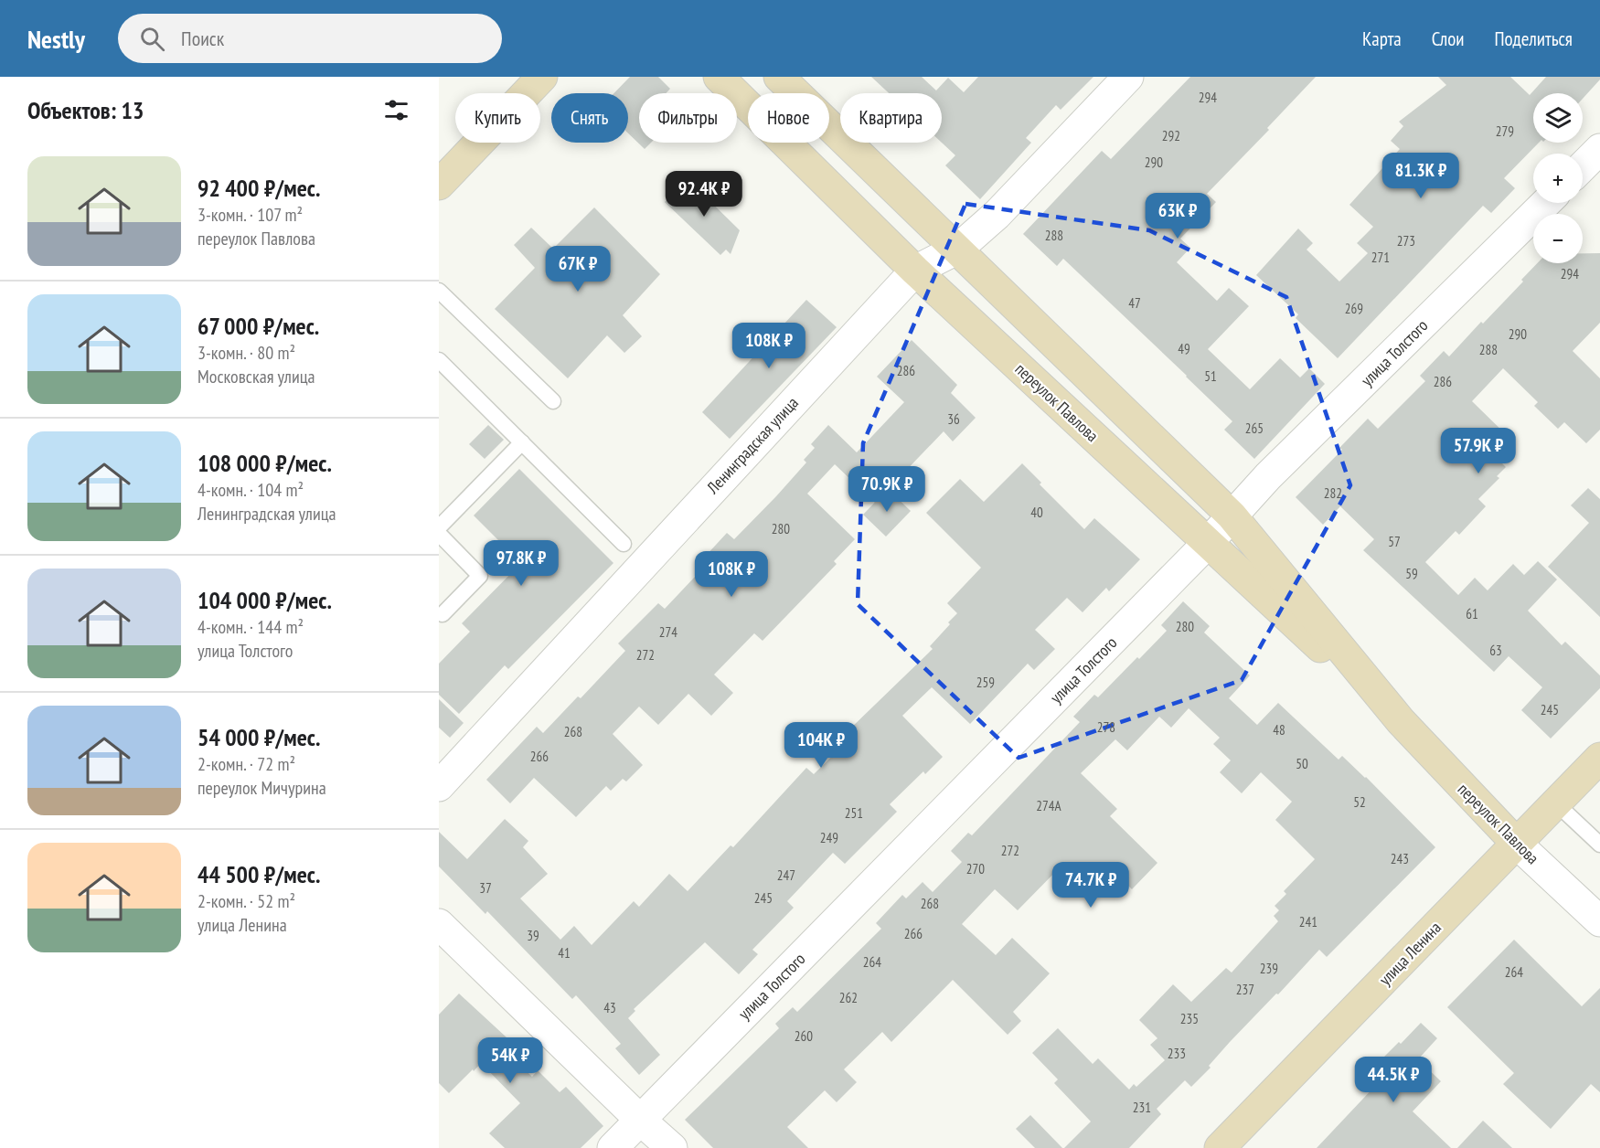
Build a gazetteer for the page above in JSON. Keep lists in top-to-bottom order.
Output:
{
  "streets": {
    "street": [
      "улица Толстого",
      "переулок Павлова",
      "Ленинградская улица",
      "улица Ленина"
    ]
  },
  "crossings": [
    ["улица Толстого", "переулок Павлова"],
    ["переулок Павлова", "Ленинградская улица"],
    ["переулок Павлова", "улица Ленина"]
  ],
  "house_numbers": [
    "294",
    "279",
    "292",
    "290",
    "288",
    "273",
    "271",
    "294",
    "47",
    "269",
    "290",
    "49",
    "288",
    "286",
    "51",
    "286",
    "36",
    "265",
    "282",
    "40",
    "280",
    "57",
    "59",
    "61",
    "280",
    "274",
    "63",
    "272",
    "259",
    "245",
    "278",
    "48",
    "268",
    "266",
    "50",
    "52",
    "274А",
    "251",
    "249",
    "272",
    "243",
    "270",
    "247",
    "37",
    "245",
    "268",
    "241",
    "266",
    "39",
    "41",
    "264",
    "239",
    "264",
    "237",
    "262",
    "43",
    "235",
    "260",
    "233",
    "231"
  ],
  "page": {
    "header": "Nestly",
    "search": "Поиск",
    "nav": ["Карта", "Слои", "Поделиться"],
    "heading": "Объектов: 13",
    "map_buttons": ["+", "−"],
    "chip": [
      "Купить",
      "Снять",
      "Фильтры",
      "Новое",
      "Квартира"
    ],
    "list": [
      {
        "name": "92 400 ₽/мес.",
        "note": "3-комн. · 107 m² · переулок Павлова"
      },
      {
        "name": "67 000 ₽/мес.",
        "note": "3-комн. · 80 m² · Московская улица"
      },
      {
        "name": "108 000 ₽/мес.",
        "note": "4-комн. · 104 m² · Ленинградская улица"
      },
      {
        "name": "104 000 ₽/мес.",
        "note": "4-комн. · 144 m² · улица Толстого"
      },
      {
        "name": "54 000 ₽/мес.",
        "note": "2-комн. · 72 m² · переулок Мичурина"
      },
      {
        "name": "44 500 ₽/мес.",
        "note": "2-комн. · 52 m² · улица Ленина"
      }
    ],
    "price": [
      "81.3K ₽",
      "92.4K ₽",
      "63K ₽",
      "67K ₽",
      "108K ₽",
      "57.9K ₽",
      "70.9K ₽",
      "97.8K ₽",
      "108K ₽",
      "104K ₽",
      "74.7K ₽",
      "54K ₽",
      "44.5K ₽"
    ]
  }
}
